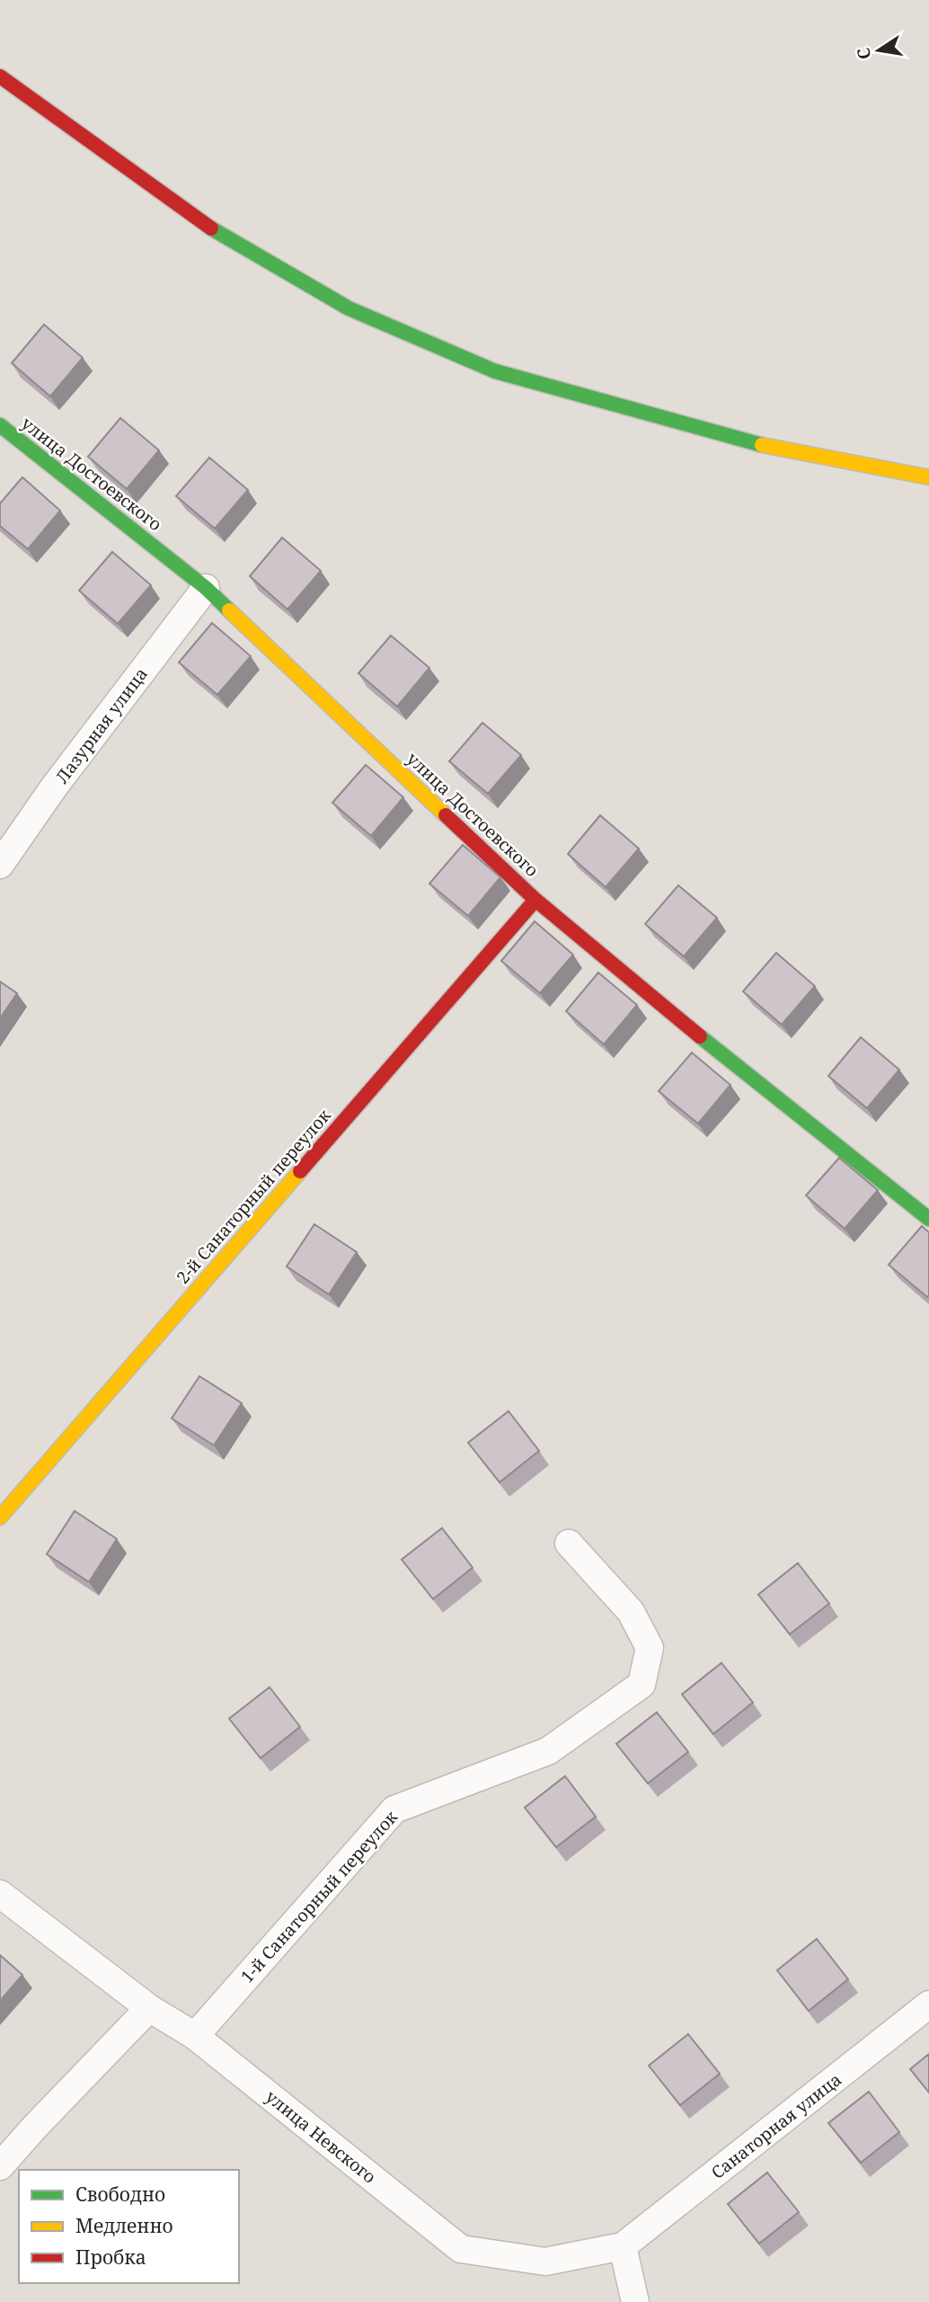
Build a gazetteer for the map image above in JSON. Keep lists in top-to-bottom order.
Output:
{
  "streets": {
    "street": [
      "улица Достоевского",
      "Лазурная улица",
      "2-й Санаторный переулок",
      "1-й Санаторный переулок",
      "Санаторная улица",
      "улица Невского"
    ]
  },
  "crossings": [
    ["улица Достоевского", "Лазурная улица"],
    ["улица Достоевского", "2-й Санаторный переулок"],
    ["1-й Санаторный переулок", "улица Невского"],
    ["Санаторная улица", "улица Невского"]
  ],
  "legend": ["Свободно", "Медленно", "Пробка"],
  "north": "left"
}
